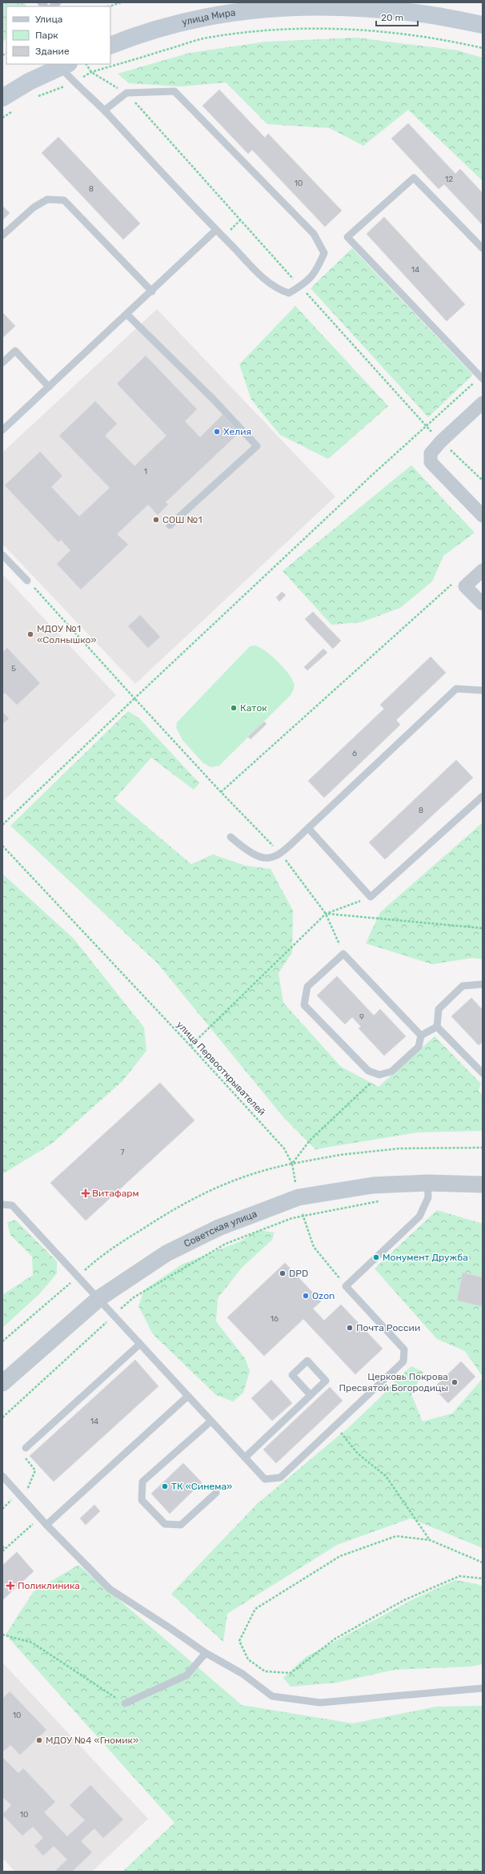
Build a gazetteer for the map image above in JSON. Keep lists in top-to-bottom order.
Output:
{
  "streets": {
    "main road": ["улица Мира"],
    "street": ["Советская улица"],
    "path": ["улица Первооткрывателей"]
  },
  "crossings": [
    ["улица Первооткрывателей", "Советская улица"]
  ],
  "places": {
    "other": [
      "Хелия",
      "СОШ №1",
      "МДОУ №1 «Солнышко»",
      "Каток",
      "Монумент Дружба",
      "DPD",
      "Ozon",
      "Почта России",
      "Церковь Покрова Пресвятой Богородицы",
      "ТК «Синема»",
      "МДОУ №4 «Гномик»"
    ],
    "health": ["Витафарм", "Поликлиника"]
  },
  "house_numbers": [
    "12",
    "10",
    "8",
    "14",
    "1",
    "5",
    "6",
    "8",
    "9",
    "7",
    "16",
    "14",
    "10",
    "10"
  ],
  "legend": ["Улица", "Парк", "Здание"],
  "scale_bar": "20 m"
}
